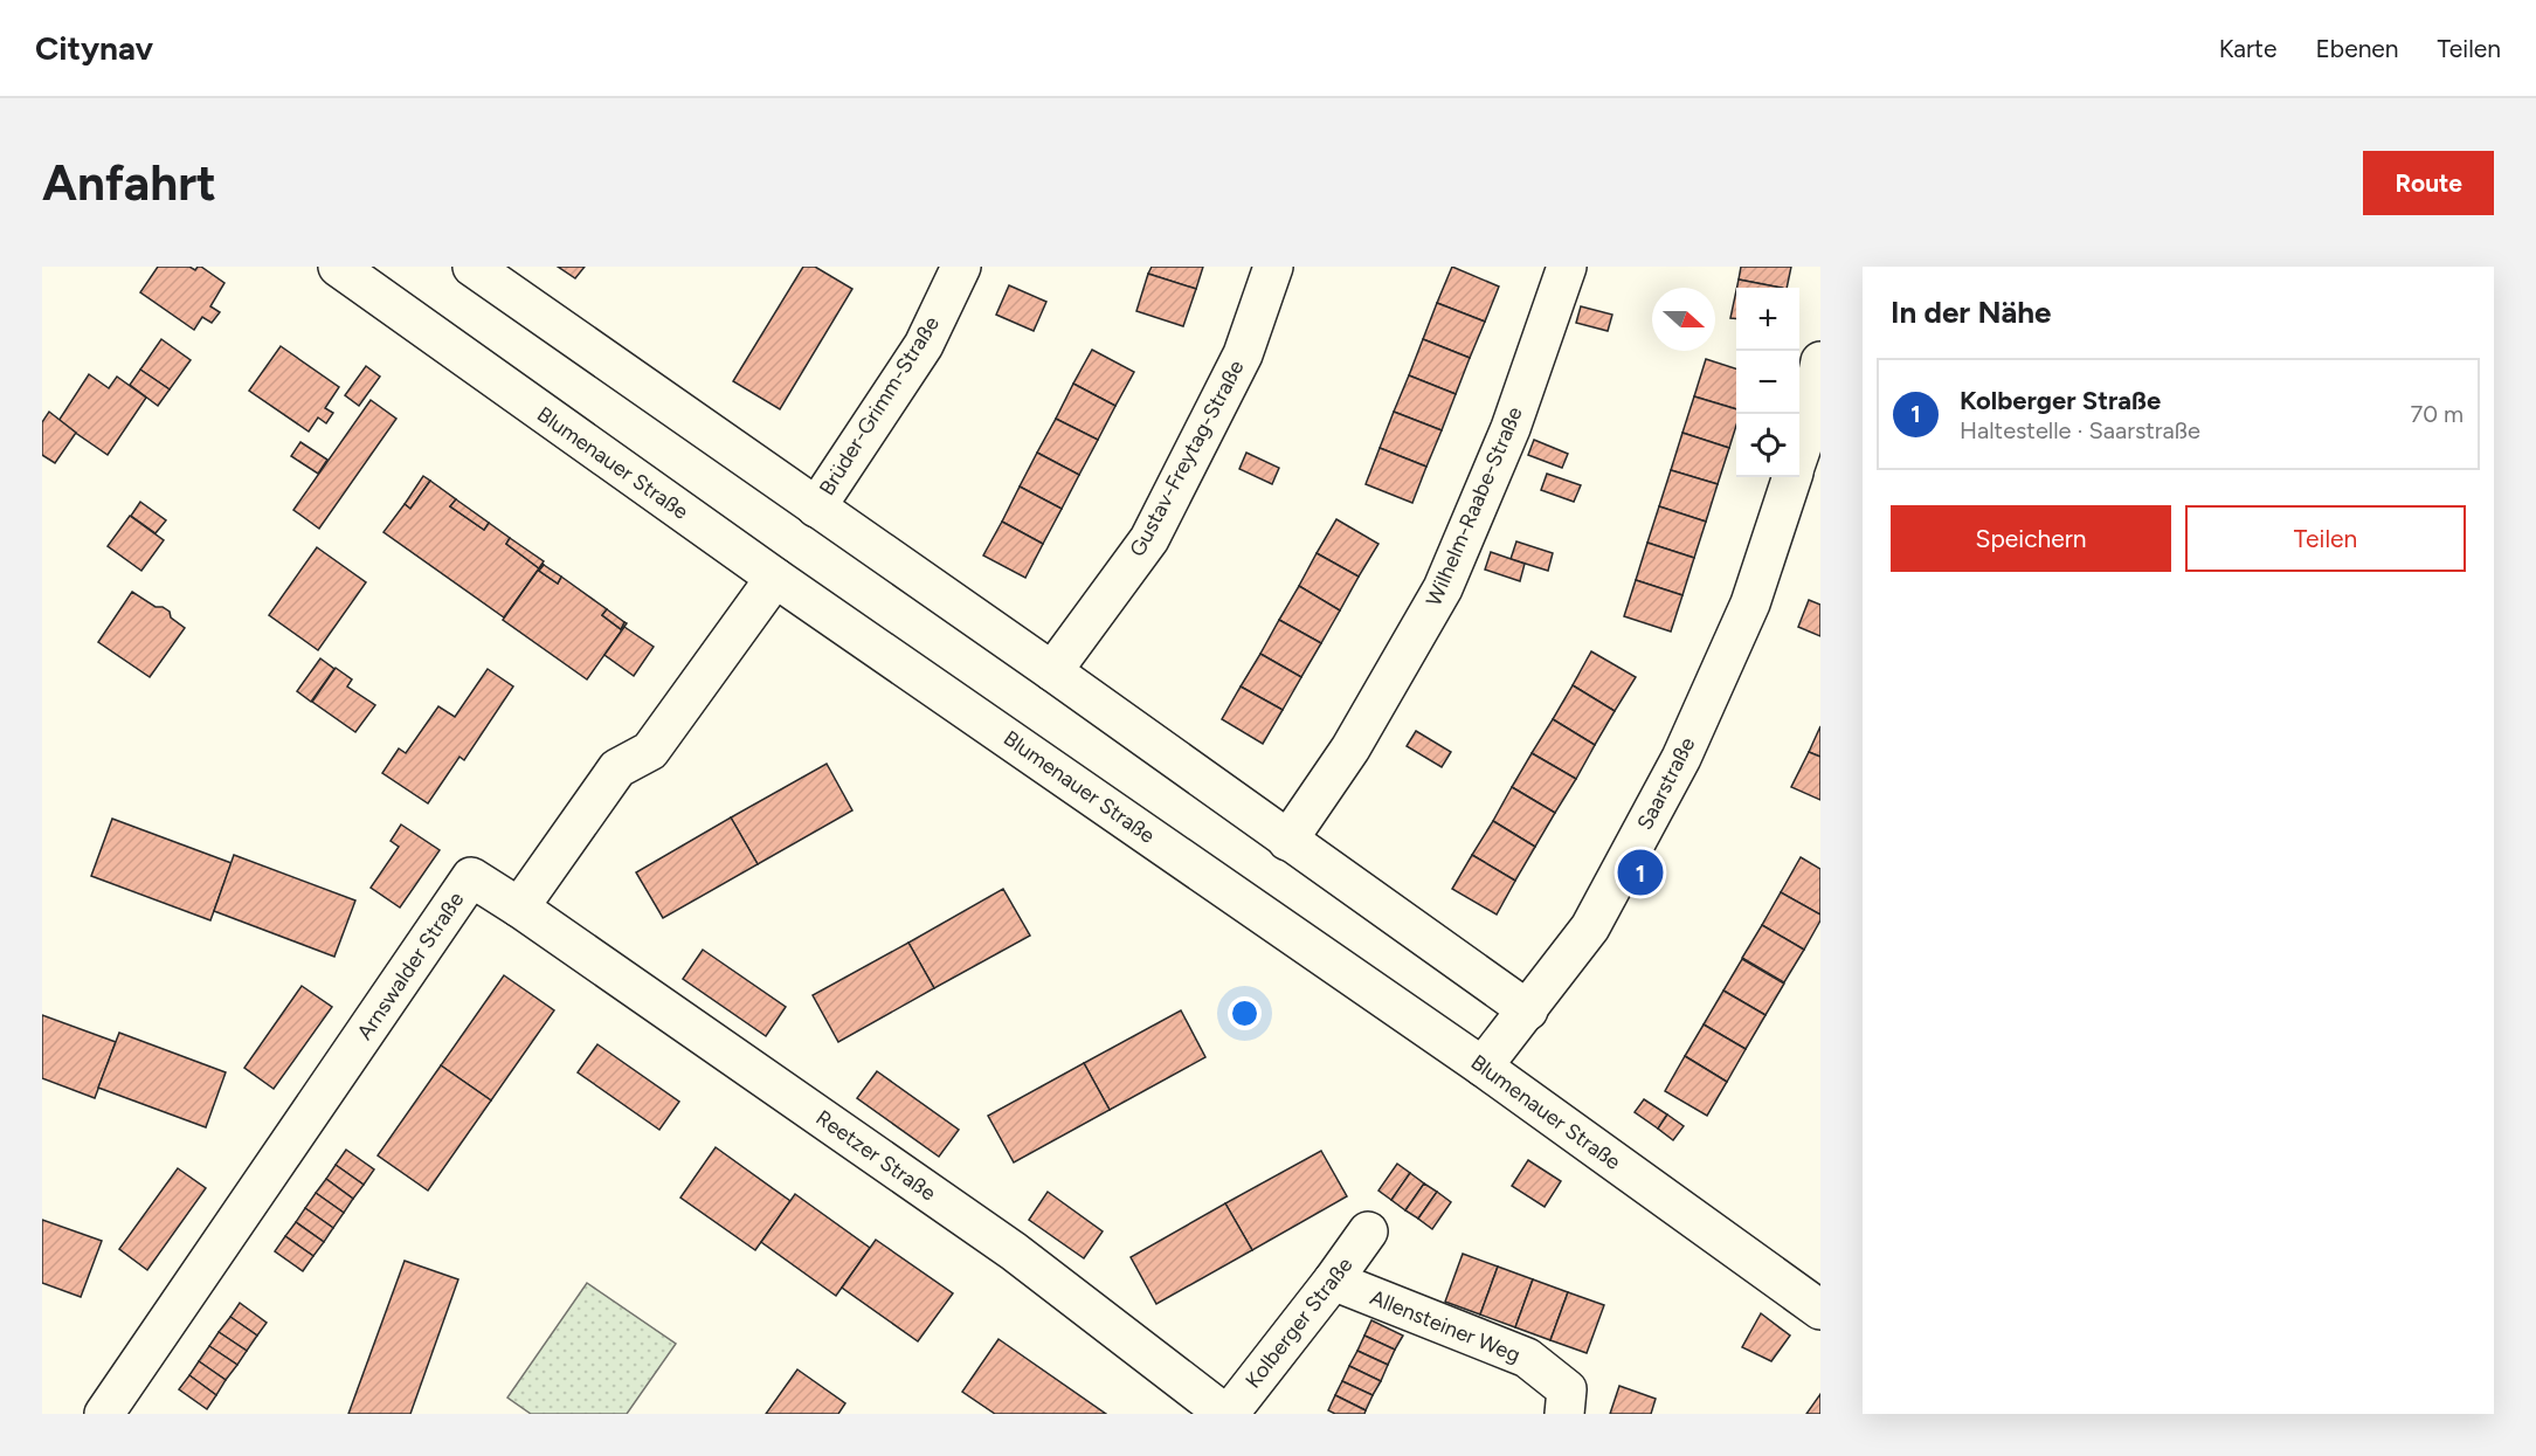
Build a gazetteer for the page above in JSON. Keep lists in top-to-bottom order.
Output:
{
  "streets": {
    "street": [
      "Brüder-Grimm-Straße",
      "Gustav-Freytag-Straße",
      "Blumenauer Straße",
      "Wilhelm-Raabe-Straße",
      "Saarstraße",
      "Arnswalder Straße",
      "Reetzer Straße",
      "Kolberger Straße",
      "Allensteiner Weg"
    ]
  },
  "crossings": [
    ["Blumenauer Straße", "Saarstraße"],
    ["Arnswalder Straße", "Reetzer Straße"],
    ["Reetzer Straße", "Kolberger Straße"],
    ["Kolberger Straße", "Allensteiner Weg"]
  ],
  "north": "right",
  "page": {
    "header": "Citynav",
    "nav": ["Karte", "Ebenen", "Teilen"],
    "buttons": [
      "Route",
      ["Speichern", "Teilen"]
    ],
    "title": "Anfahrt",
    "heading": "In der Nähe",
    "map_buttons": ["+", "−"],
    "list": [
      {
        "mark": "1",
        "name": "Kolberger Straße",
        "note": "Haltestelle · Saarstraße",
        "value": "70 m"
      }
    ],
    "pins": "1"
  }
}
